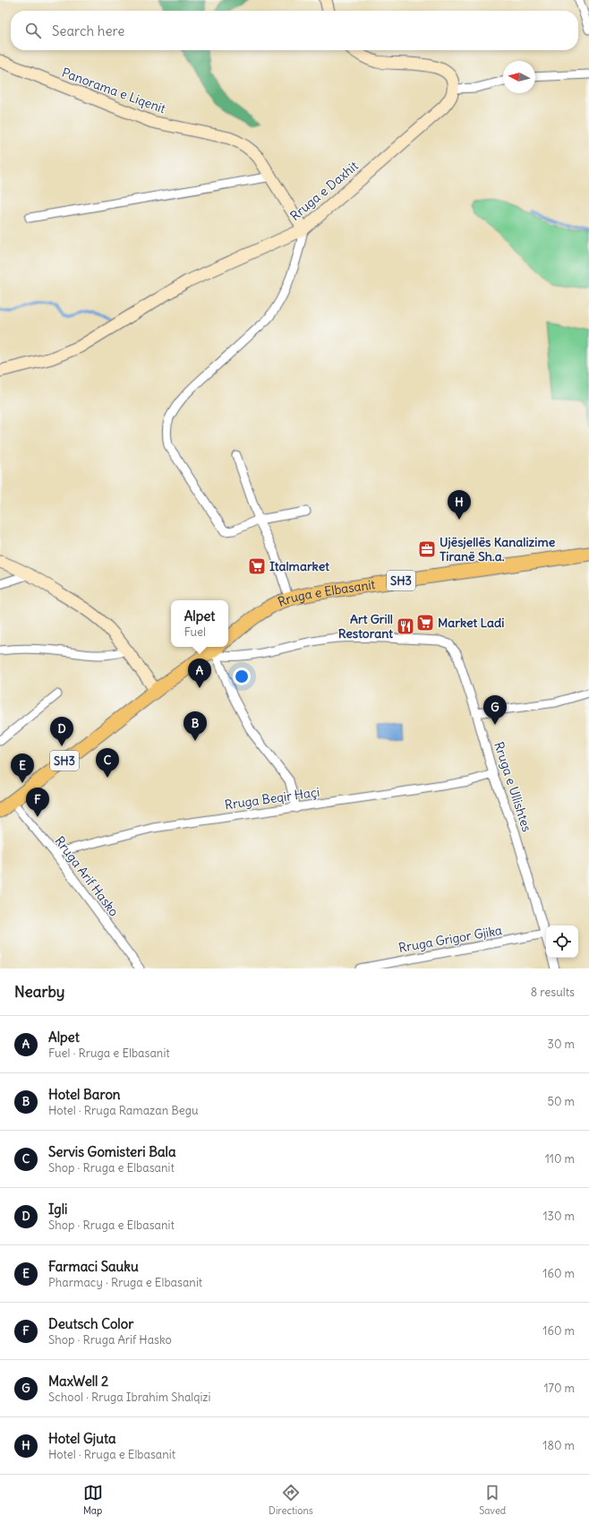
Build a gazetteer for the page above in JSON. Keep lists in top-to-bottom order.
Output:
{
  "streets": {
    "main road": ["SH3", "Rruga e Elbasanit"],
    "street": [
      "Panorama e Liqenit",
      "Rruga e Daxhit",
      "Rruga e Ullishtes",
      "Rruga Beqir Haçi",
      "Rruga Arif Hasko",
      "Rruga Grigor Gjika"
    ]
  },
  "crossings": [
    ["Panorama e Liqenit", "Rruga e Daxhit"],
    ["SH3", "Rruga e Ullishtes"],
    ["SH3", "Rruga Arif Hasko"],
    ["Rruga e Ullishtes", "Rruga Beqir Haçi"],
    ["Rruga e Ullishtes", "Rruga Grigor Gjika"],
    ["Rruga Beqir Haçi", "Rruga Arif Hasko"]
  ],
  "places": {
    "office": ["Ujësjellës Kanalizime Tiranë Sh.a."],
    "supermarket": ["Italmarket", "Market Ladi"],
    "restaurant": ["Art Grill Restorant"]
  },
  "north": "left",
  "page": {
    "search": "Search here",
    "pins": [
      "H",
      "A",
      "G",
      "B",
      "D",
      "C",
      "E",
      "F"
    ],
    "popup": ["Alpet", "Fuel"],
    "heading": ["Nearby", "8 results"],
    "list": [
      {
        "mark": "A",
        "name": "Alpet",
        "note": "Fuel · Rruga e Elbasanit",
        "value": "30 m"
      },
      {
        "mark": "B",
        "name": "Hotel Baron",
        "note": "Hotel · Rruga Ramazan Begu",
        "value": "50 m"
      },
      {
        "mark": "C",
        "name": "Servis Gomisteri Bala",
        "note": "Shop · Rruga e Elbasanit",
        "value": "110 m"
      },
      {
        "mark": "D",
        "name": "Igli",
        "note": "Shop · Rruga e Elbasanit",
        "value": "130 m"
      },
      {
        "mark": "E",
        "name": "Farmaci Sauku",
        "note": "Pharmacy · Rruga e Elbasanit",
        "value": "160 m"
      },
      {
        "mark": "F",
        "name": "Deutsch Color",
        "note": "Shop · Rruga Arif Hasko",
        "value": "160 m"
      },
      {
        "mark": "G",
        "name": "MaxWell 2",
        "note": "School · Rruga Ibrahim Shalqizi",
        "value": "170 m"
      },
      {
        "mark": "H",
        "name": "Hotel Gjuta",
        "note": "Hotel · Rruga e Elbasanit",
        "value": "180 m"
      }
    ],
    "nav": ["Map", "Directions", "Saved"]
  }
}
